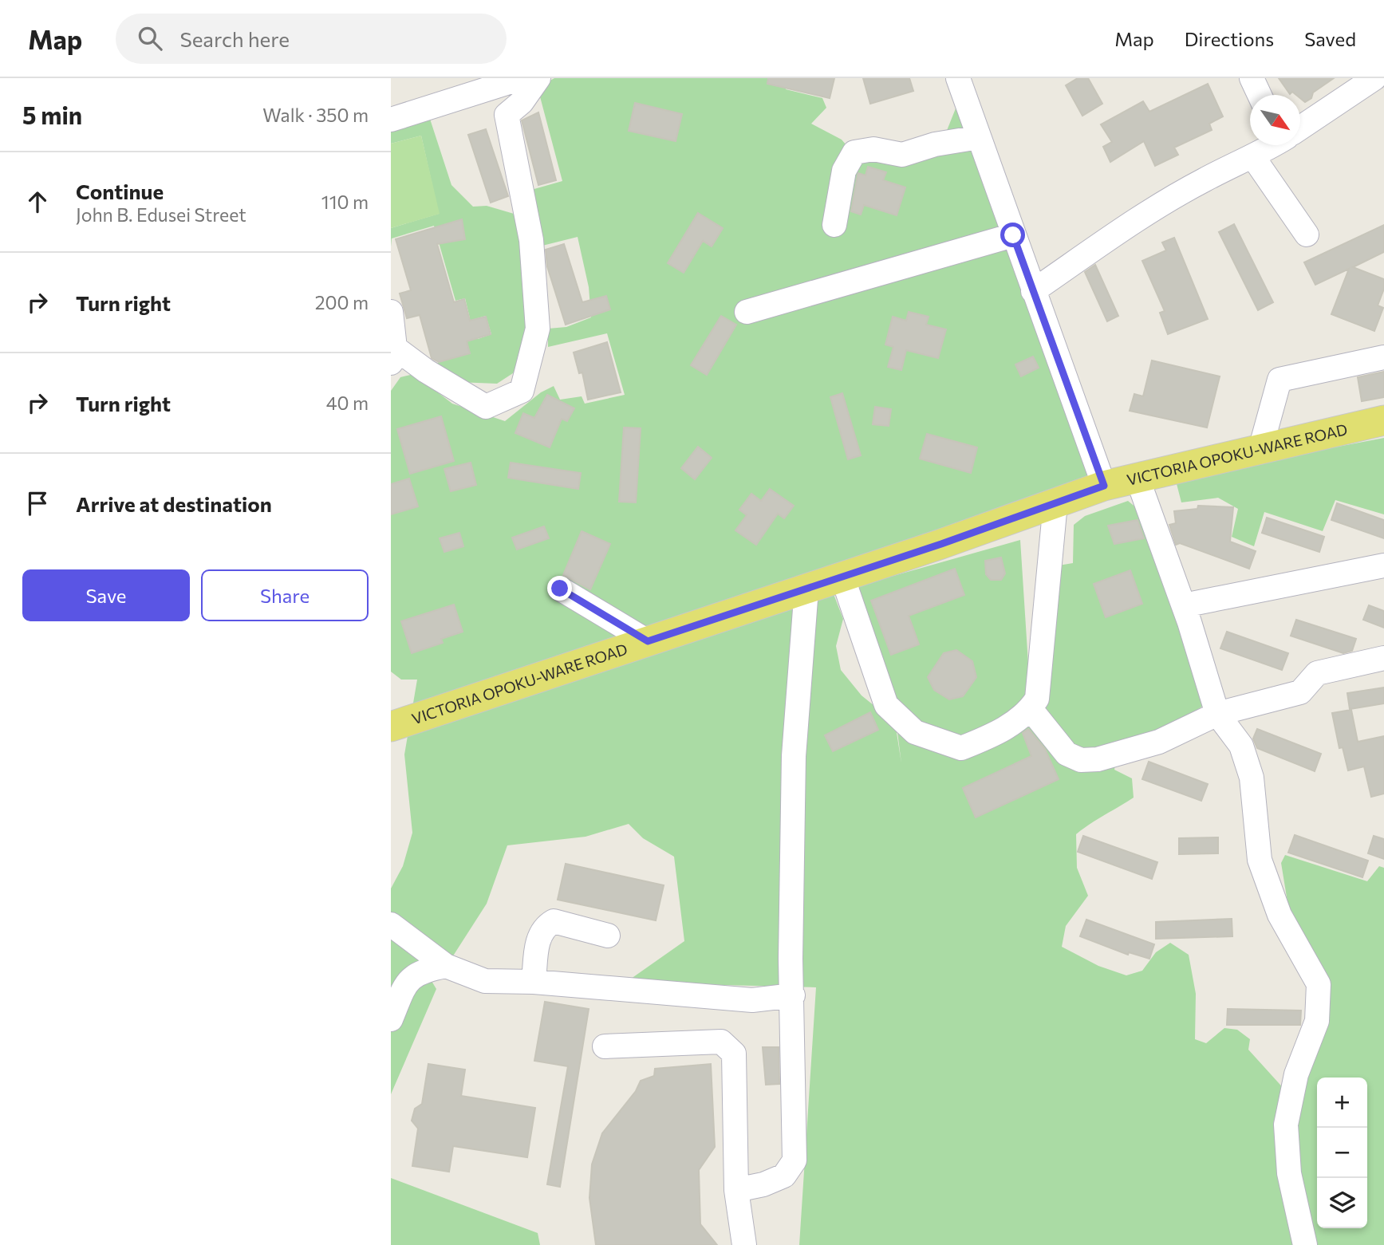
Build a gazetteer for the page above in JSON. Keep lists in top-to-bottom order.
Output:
{
  "streets": {
    "main road": ["VICTORIA OPOKU-WARE ROAD"]
  },
  "north": "bottom right",
  "page": {
    "header": "Map",
    "search": "Search here",
    "nav": ["Map", "Directions", "Saved"],
    "heading": ["5 min", "Walk · 350 m"],
    "list": [
      ["Continue", "John B. Edusei Street", "110 m"],
      ["Turn right", "200 m"],
      ["Turn right", "40 m"],
      "Arrive at destination"
    ],
    "buttons": ["Save", "Share"],
    "map_buttons": ["+", "−"]
  }
}
